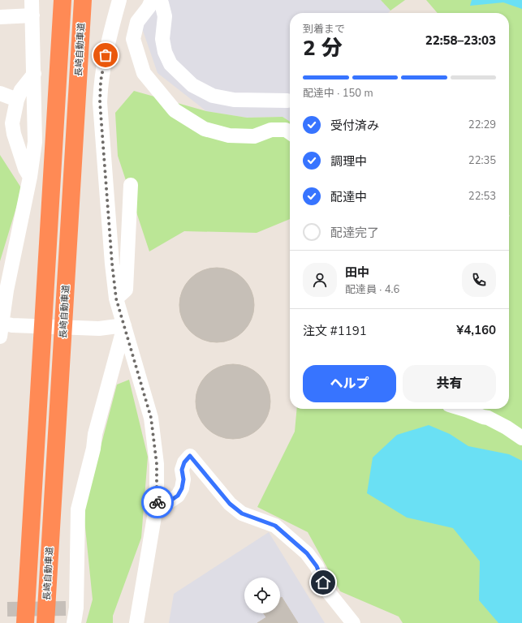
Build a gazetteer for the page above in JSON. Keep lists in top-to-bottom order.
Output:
{
  "streets": {
    "highway": ["長崎自動車道"]
  },
  "page": {
    "heading": ["2 分", "到着まで", "22:58–23:03"],
    "panel": [
      "田中",
      "配達員 · 4.6",
      "注文 #1191",
      "¥4,160"
    ],
    "bar": "配達中 · 150 m",
    "list": [
      ["受付済み", "22:29"],
      ["調理中", "22:35"],
      ["配達中", "22:53"],
      "配達完了"
    ],
    "buttons": ["ヘルプ", "共有"]
  }
}
